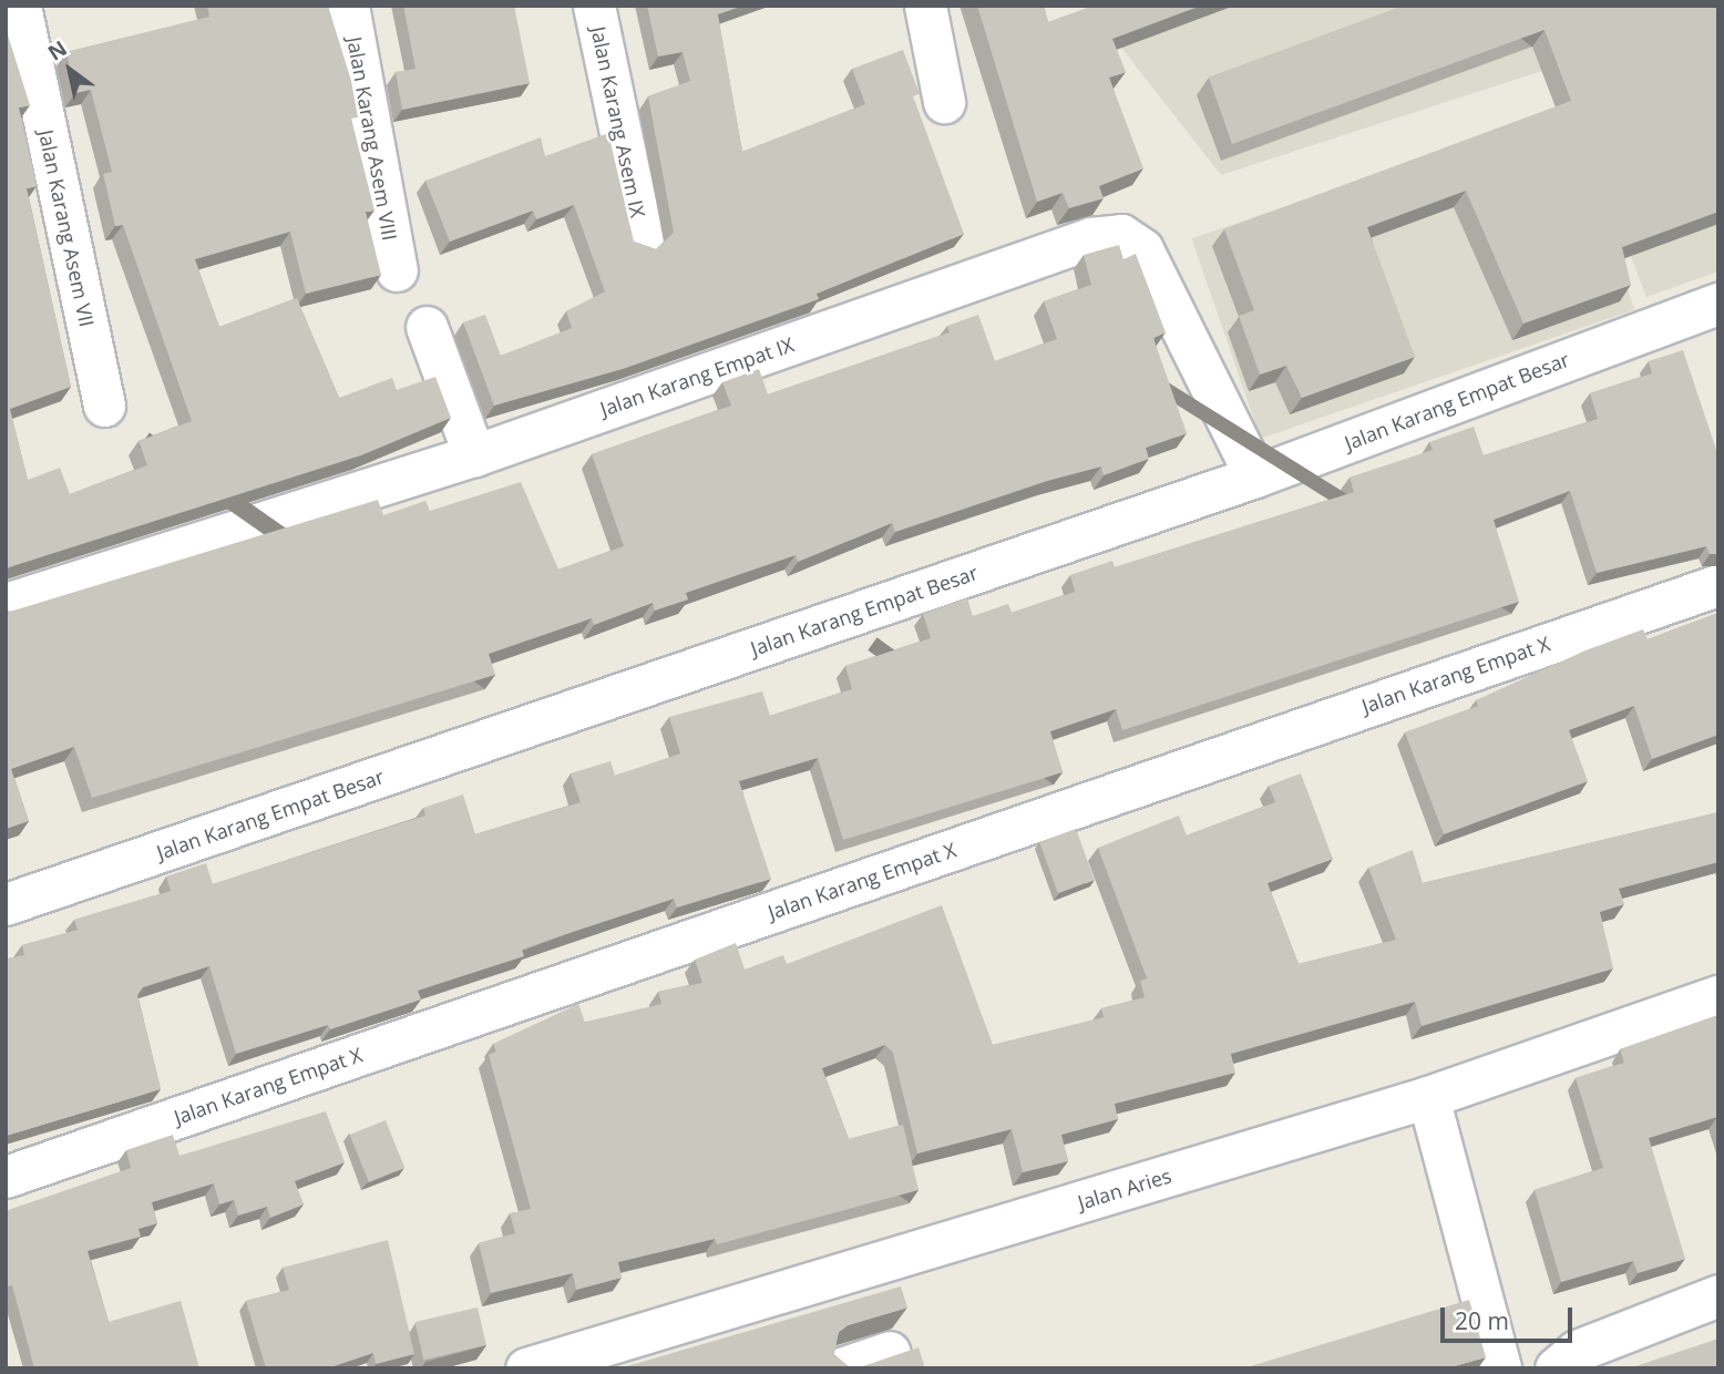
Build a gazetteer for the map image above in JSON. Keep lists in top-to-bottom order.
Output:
{
  "streets": {
    "street": [
      "Jalan Karang Asem IX",
      "Jalan Karang Asem VIII",
      "Jalan Karang Asem VII",
      "Jalan Karang Empat IX",
      "Jalan Karang Empat Besar",
      "Jalan Karang Empat X",
      "Jalan Aries"
    ]
  },
  "crossings": [
    ["Jalan Karang Empat IX", "Jalan Karang Empat Besar"]
  ],
  "scale_bar": "20 m",
  "north": "top left"
}
